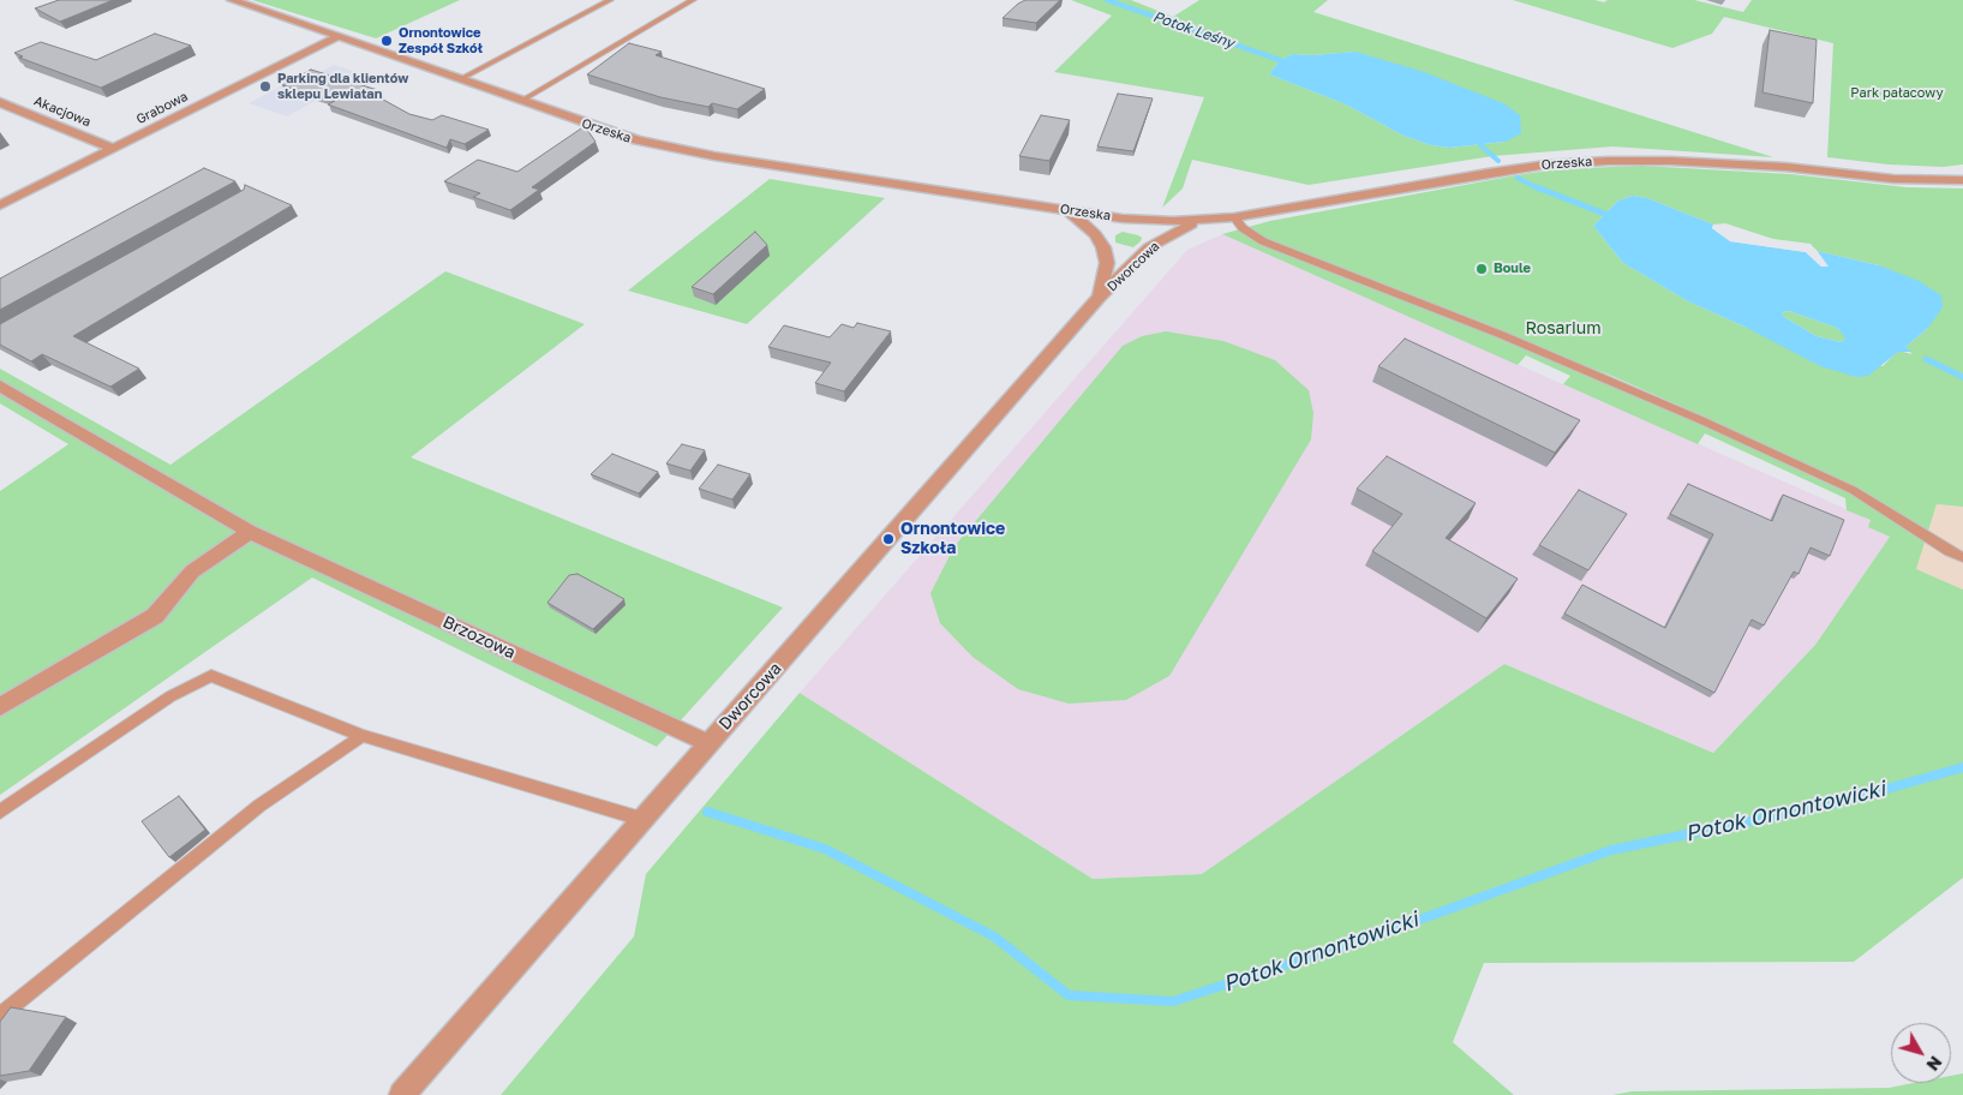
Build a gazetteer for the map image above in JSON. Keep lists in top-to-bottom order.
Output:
{
  "streets": {
    "street": [
      "Grabowa",
      "Akacjowa",
      "Orzeska",
      "Dworcowa",
      "Brzozowa"
    ]
  },
  "crossings": [
    ["Grabowa", "Akacjowa"],
    ["Grabowa", "Orzeska"],
    ["Orzeska", "Dworcowa"],
    ["Dworcowa", "Brzozowa"]
  ],
  "water": ["Potok Leśny", "Potok Ornontowicki"],
  "parks": ["Park pałacowy", "Rosarium"],
  "places": [
    "Ornontowice Zespół Szkół",
    "Parking dla klientów sklepu Lewiatan",
    "Boule",
    "Ornontowice Szkoła"
  ],
  "north": "bottom right"
}
